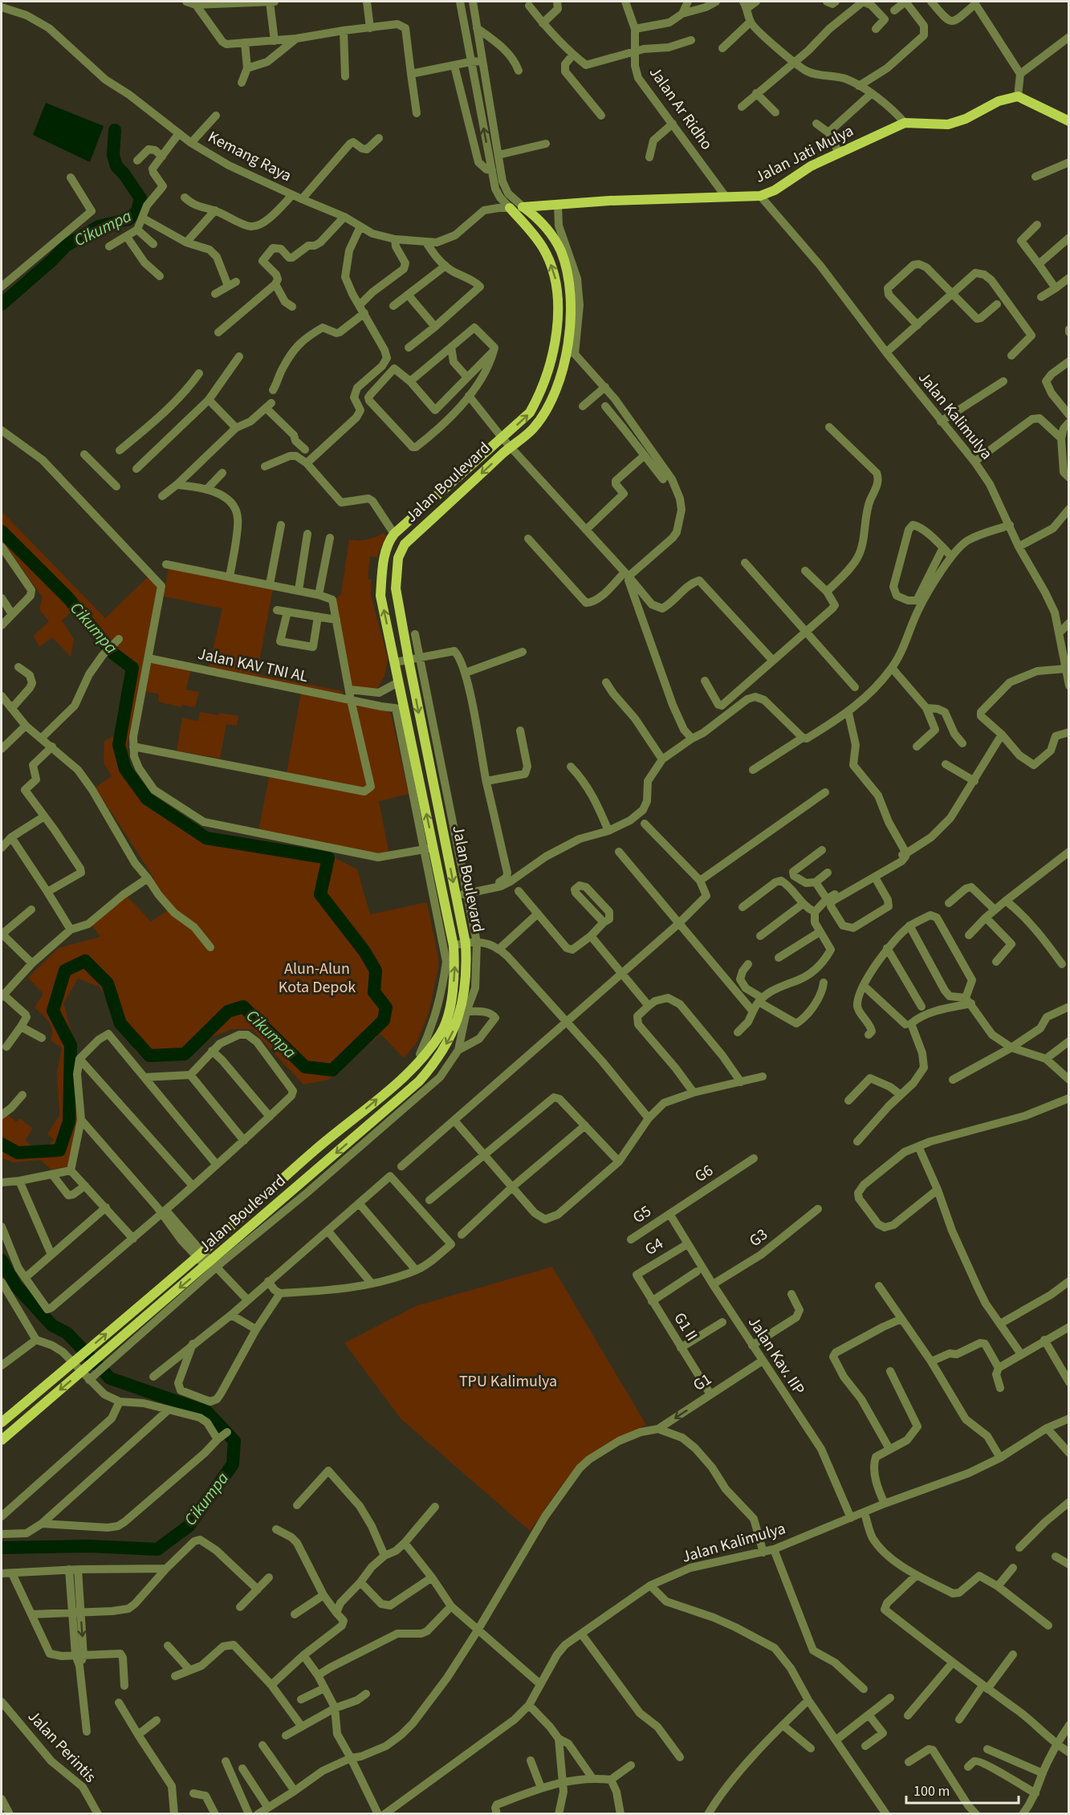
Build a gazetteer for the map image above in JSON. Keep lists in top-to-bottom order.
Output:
{
  "streets": {
    "main road": ["Jalan Jati Mulya", "Jalan Boulevard"],
    "street": [
      "Jalan Ar Ridho",
      "Kemang Raya",
      "Jalan Kalimulya",
      "Jalan KAV TNI AL",
      "G6",
      "G5",
      "G3",
      "G4",
      "G1 II",
      "Jalan Kav. IIP",
      "G1",
      "Jalan Perintis"
    ]
  },
  "crossings": [
    ["Jalan Ar Ridho", "Jalan Jati Mulya"],
    ["Jalan Jati Mulya", "Kemang Raya"],
    ["Jalan Jati Mulya", "Jalan Kalimulya"],
    ["Jalan Jati Mulya", "Jalan Boulevard"],
    ["Kemang Raya", "Jalan Boulevard"],
    ["Jalan Kalimulya", "Jalan Kav. IIP"],
    ["Jalan Boulevard", "Jalan KAV TNI AL"],
    ["G6", "G5"],
    ["G6", "Jalan Kav. IIP"],
    ["G5", "Jalan Kav. IIP"],
    ["G3", "Jalan Kav. IIP"],
    ["G4", "G1 II"],
    ["G4", "Jalan Kav. IIP"],
    ["G1 II", "G1"],
    ["Jalan Kav. IIP", "G1"]
  ],
  "one_way": ["G1"],
  "water": ["Cikumpa"],
  "parks": ["Alun-Alun Kota Depok", "TPU Kalimulya"],
  "scale_bar": "100 m"
}
